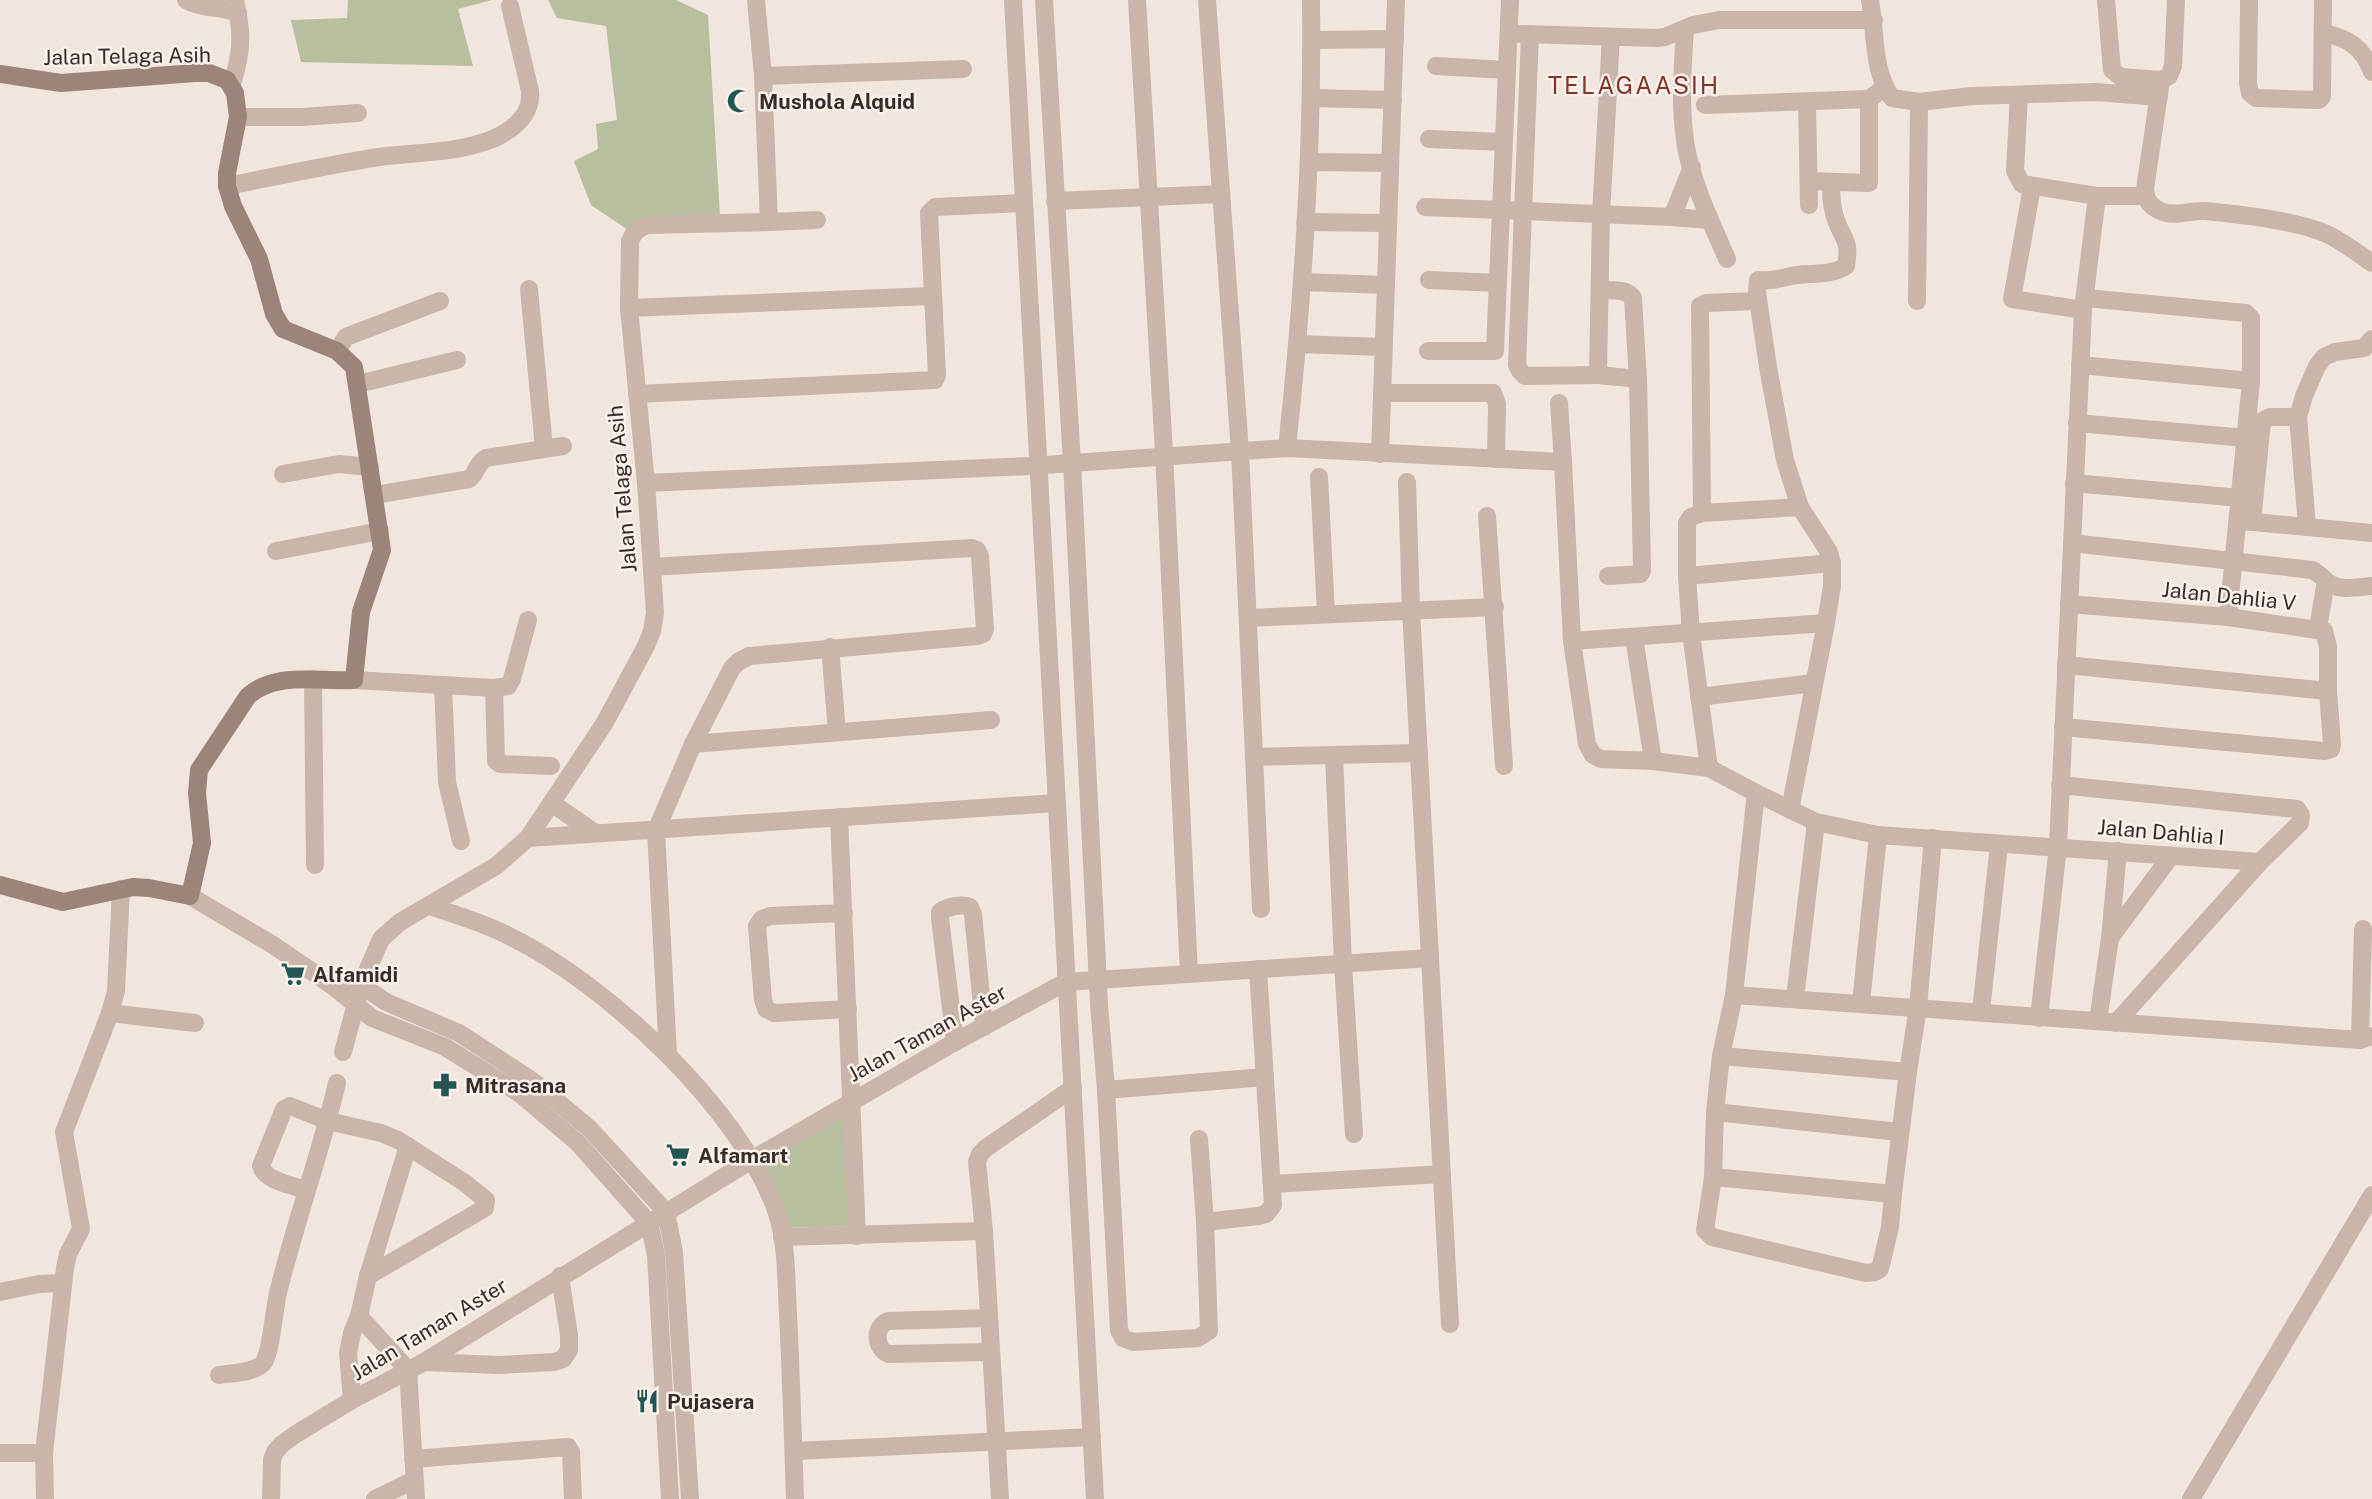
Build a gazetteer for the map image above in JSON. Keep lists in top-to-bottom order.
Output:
{
  "streets": {
    "street": [
      "Jalan Telaga Asih",
      "Jalan Dahlia V",
      "Jalan Dahlia I",
      "Jalan Taman Aster"
    ]
  },
  "districts": ["TELAGAASIH"],
  "places": {
    "mosque": ["Mushola Alquid"],
    "supermarket": ["Alfamidi", "Alfamart"],
    "pharmacy": ["Mitrasana"],
    "restaurant": ["Pujasera"]
  }
}
